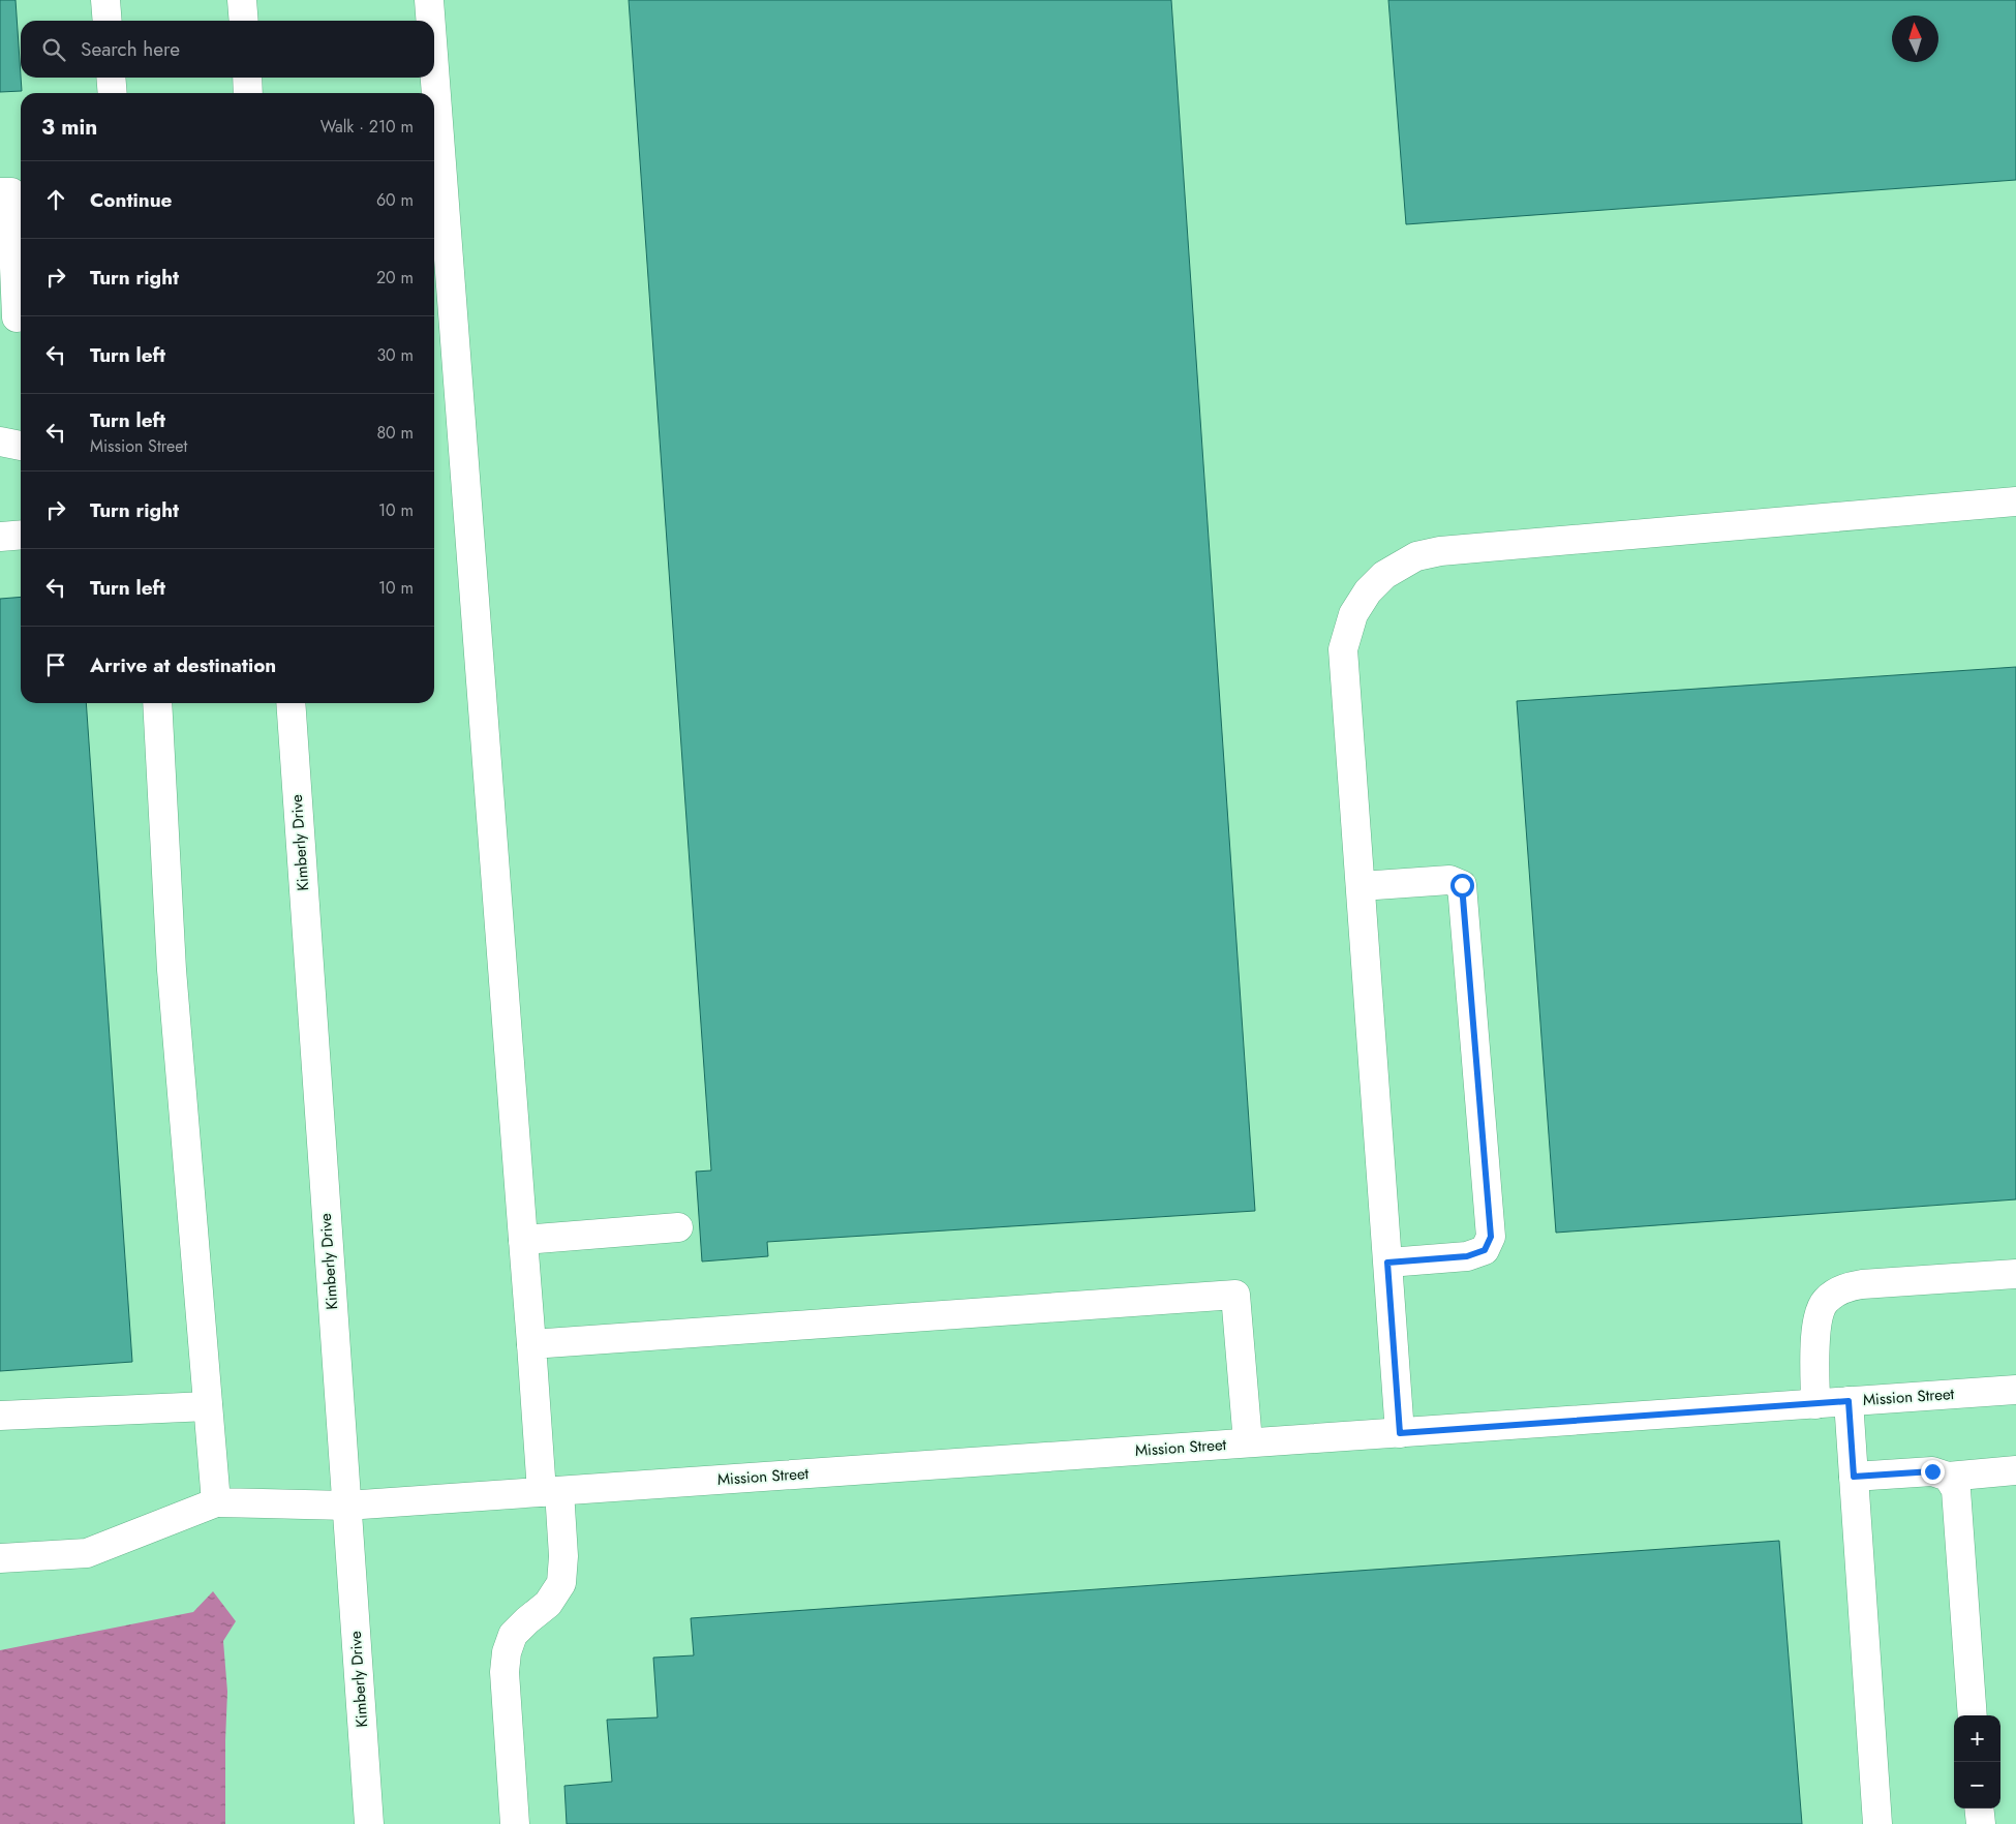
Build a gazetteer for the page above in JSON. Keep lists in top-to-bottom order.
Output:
{
  "streets": {
    "street": ["Kimberly Drive", "Mission Street"]
  },
  "crossings": [
    ["Kimberly Drive", "Mission Street"]
  ],
  "north": "top",
  "page": {
    "search": "Search here",
    "heading": ["3 min", "Walk · 210 m"],
    "list": [
      ["Continue", "60 m"],
      ["Turn right", "20 m"],
      ["Turn left", "30 m"],
      ["Turn left", "Mission Street", "80 m"],
      ["Turn right", "10 m"],
      ["Turn left", "10 m"],
      "Arrive at destination"
    ],
    "map_buttons": ["+", "−"]
  }
}
